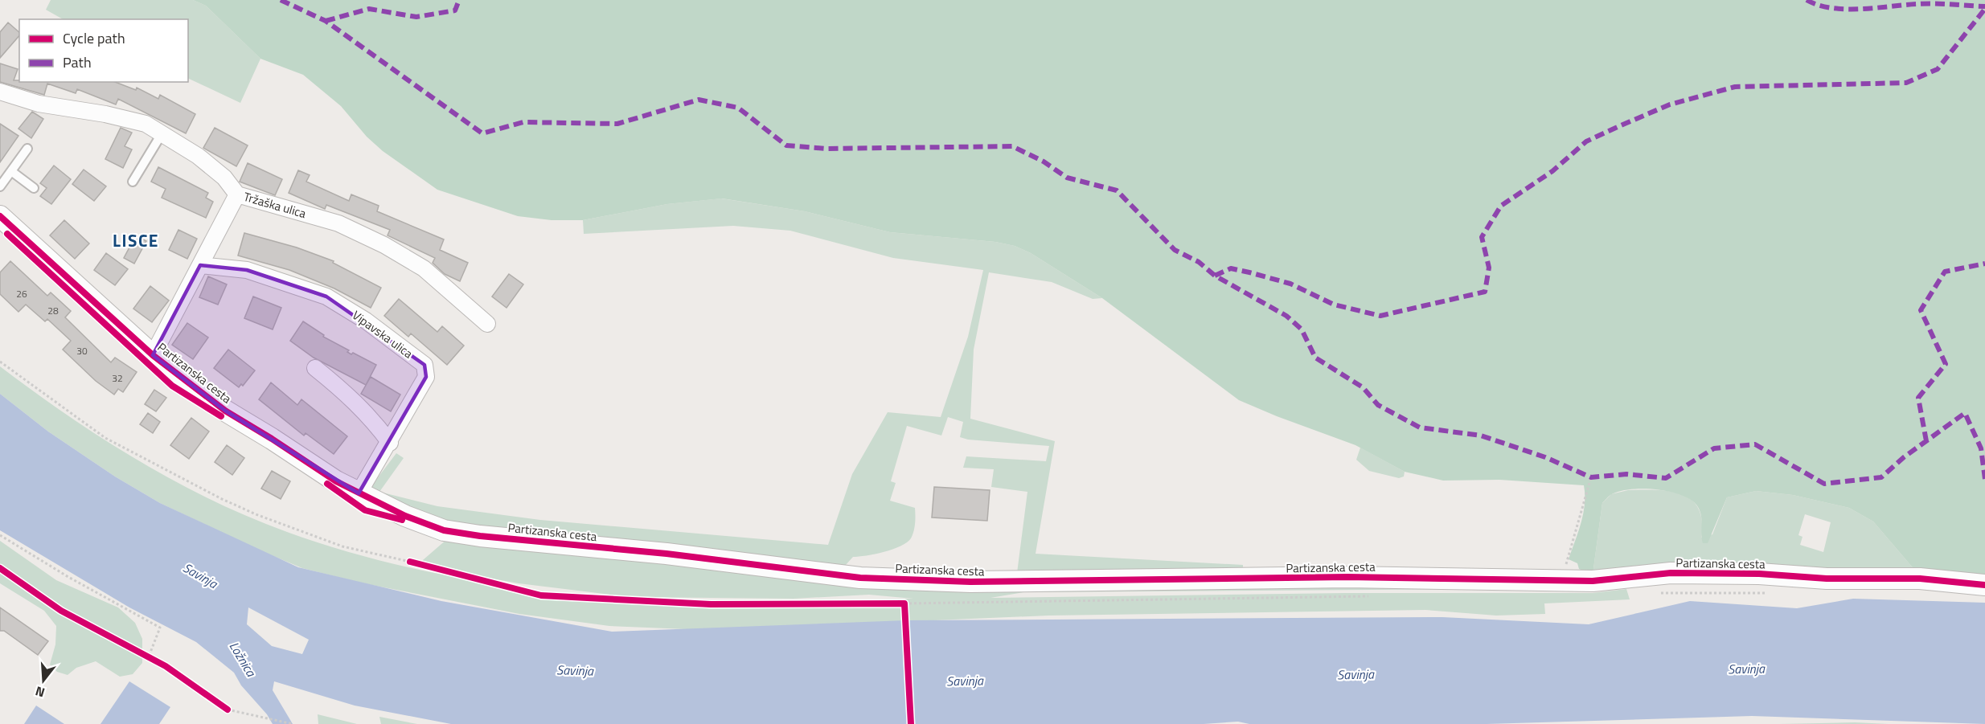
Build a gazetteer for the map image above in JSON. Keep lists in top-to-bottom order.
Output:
{
  "streets": {
    "street": ["Tržaška ulica", "Vipavska ulica", "Partizanska cesta"]
  },
  "crossings": [
    ["Vipavska ulica", "Partizanska cesta"]
  ],
  "districts": ["LISCE"],
  "water": ["Savinja", "Ložnica"],
  "house_numbers": [
    "26",
    "28",
    "30",
    "32"
  ],
  "legend": ["Cycle path", "Path"],
  "north": "bottom"
}
